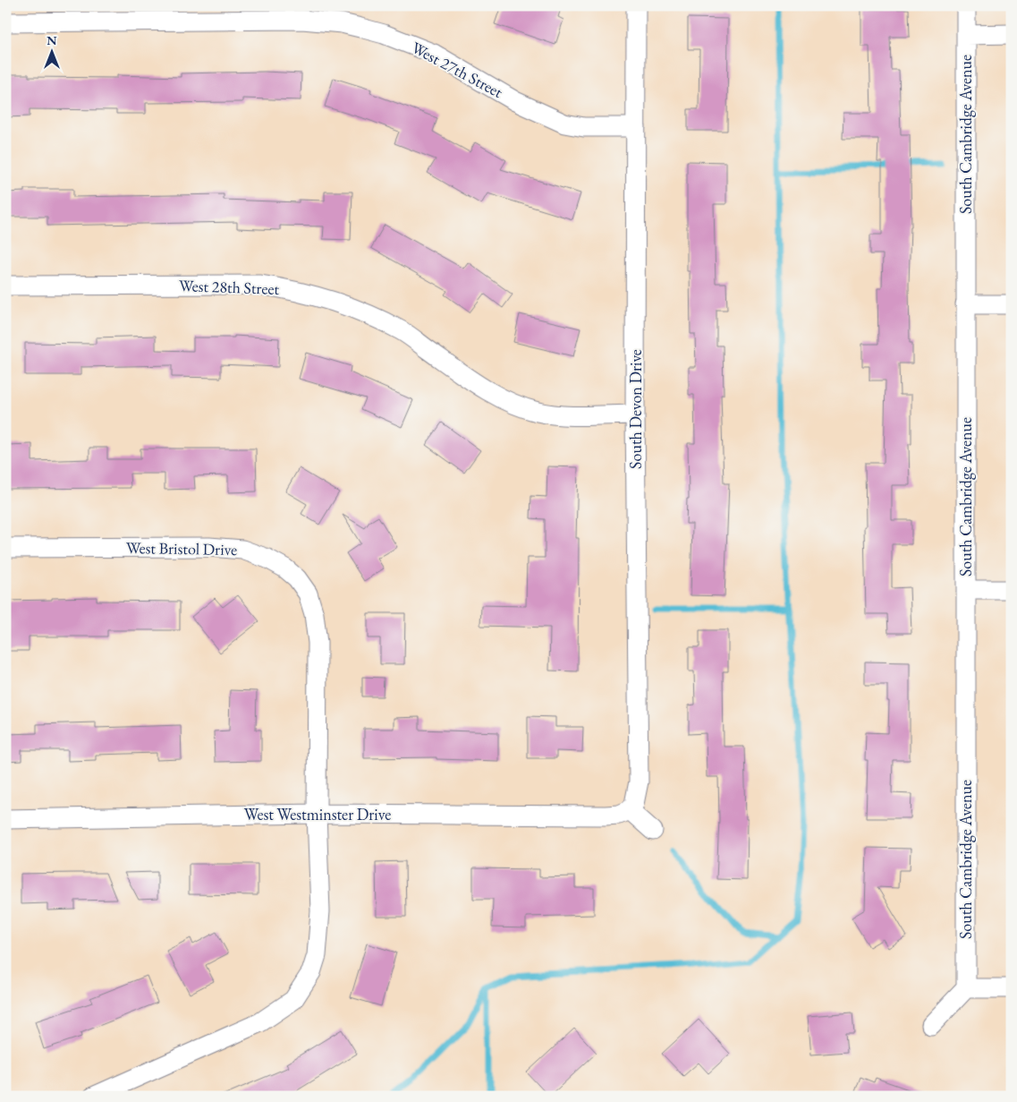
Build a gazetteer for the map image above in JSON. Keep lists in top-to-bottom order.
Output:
{
  "streets": {
    "street": [
      "West 27th Street",
      "South Cambridge Avenue",
      "West 28th Street",
      "South Devon Drive",
      "West Bristol Drive",
      "West Westminster Drive"
    ]
  },
  "crossings": [
    ["West 27th Street", "South Devon Drive"],
    ["West 28th Street", "South Devon Drive"],
    ["South Devon Drive", "West Westminster Drive"],
    ["West Bristol Drive", "West Westminster Drive"]
  ],
  "north": "top"
}
